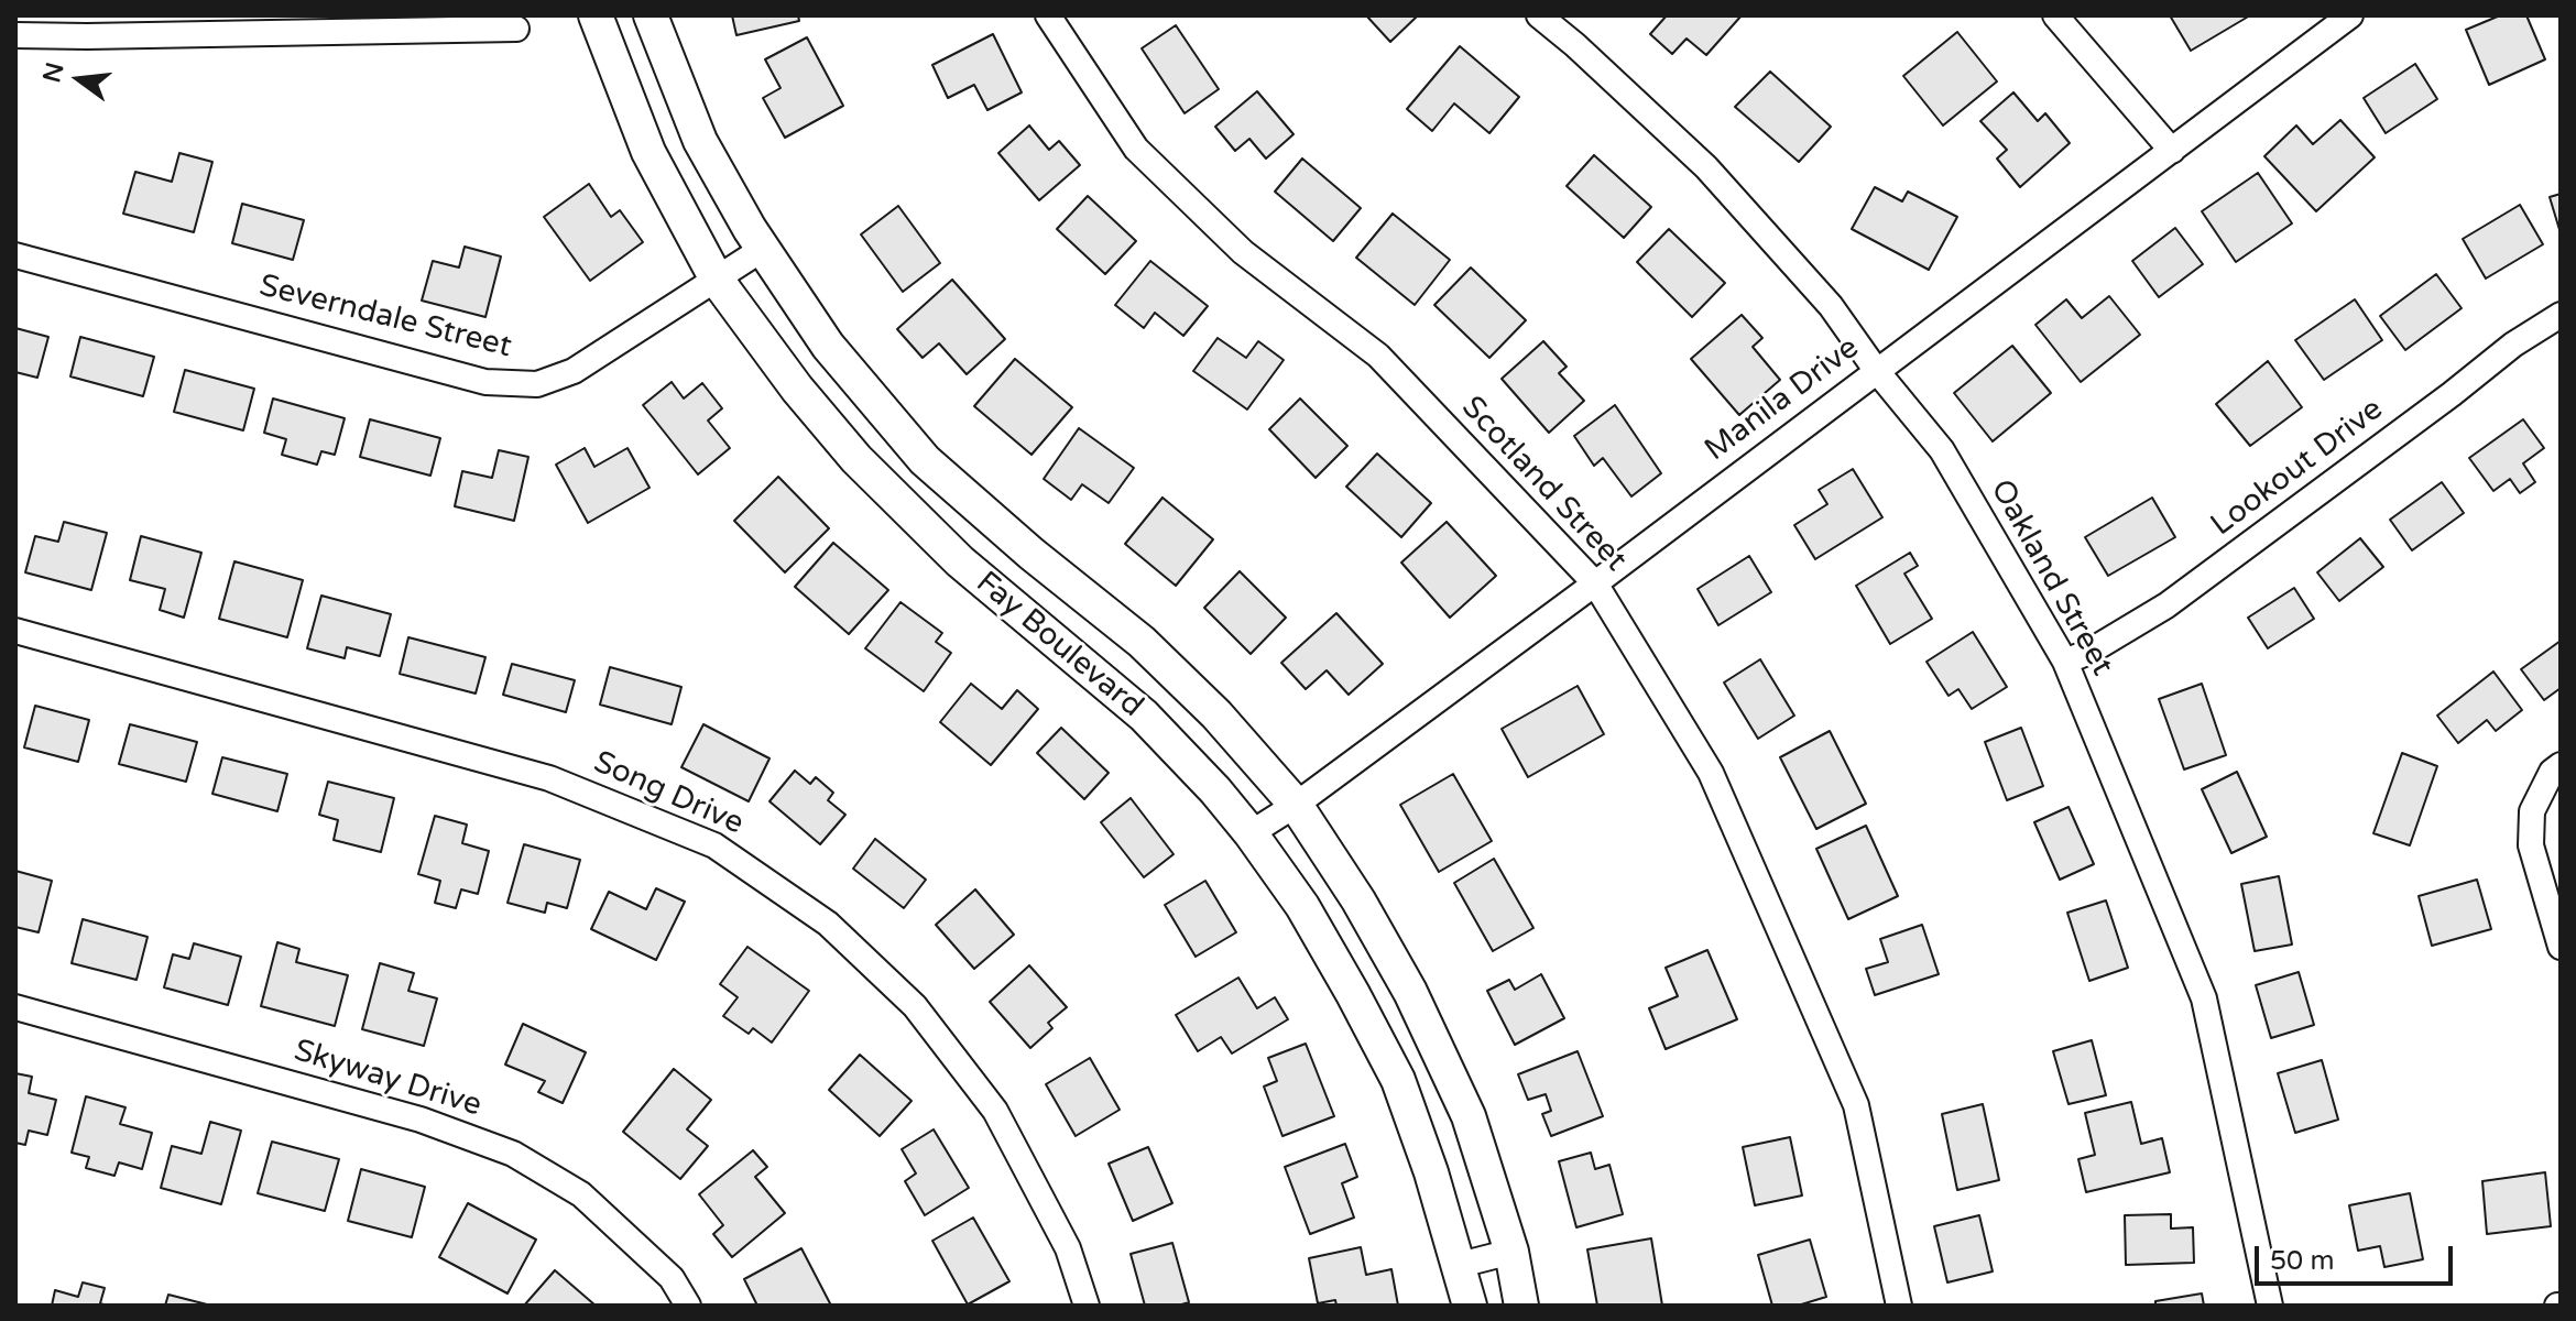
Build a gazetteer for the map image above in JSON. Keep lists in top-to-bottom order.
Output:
{
  "streets": {
    "main road": ["Fay Boulevard"],
    "street": [
      "Severndale Street",
      "Manila Drive",
      "Lookout Drive",
      "Scotland Street",
      "Oakland Street",
      "Song Drive",
      "Skyway Drive"
    ]
  },
  "crossings": [
    ["Severndale Street", "Fay Boulevard"],
    ["Manila Drive", "Scotland Street"],
    ["Manila Drive", "Oakland Street"],
    ["Manila Drive", "Fay Boulevard"],
    ["Lookout Drive", "Oakland Street"]
  ],
  "scale_bar": "50 m",
  "north": "left"
}
